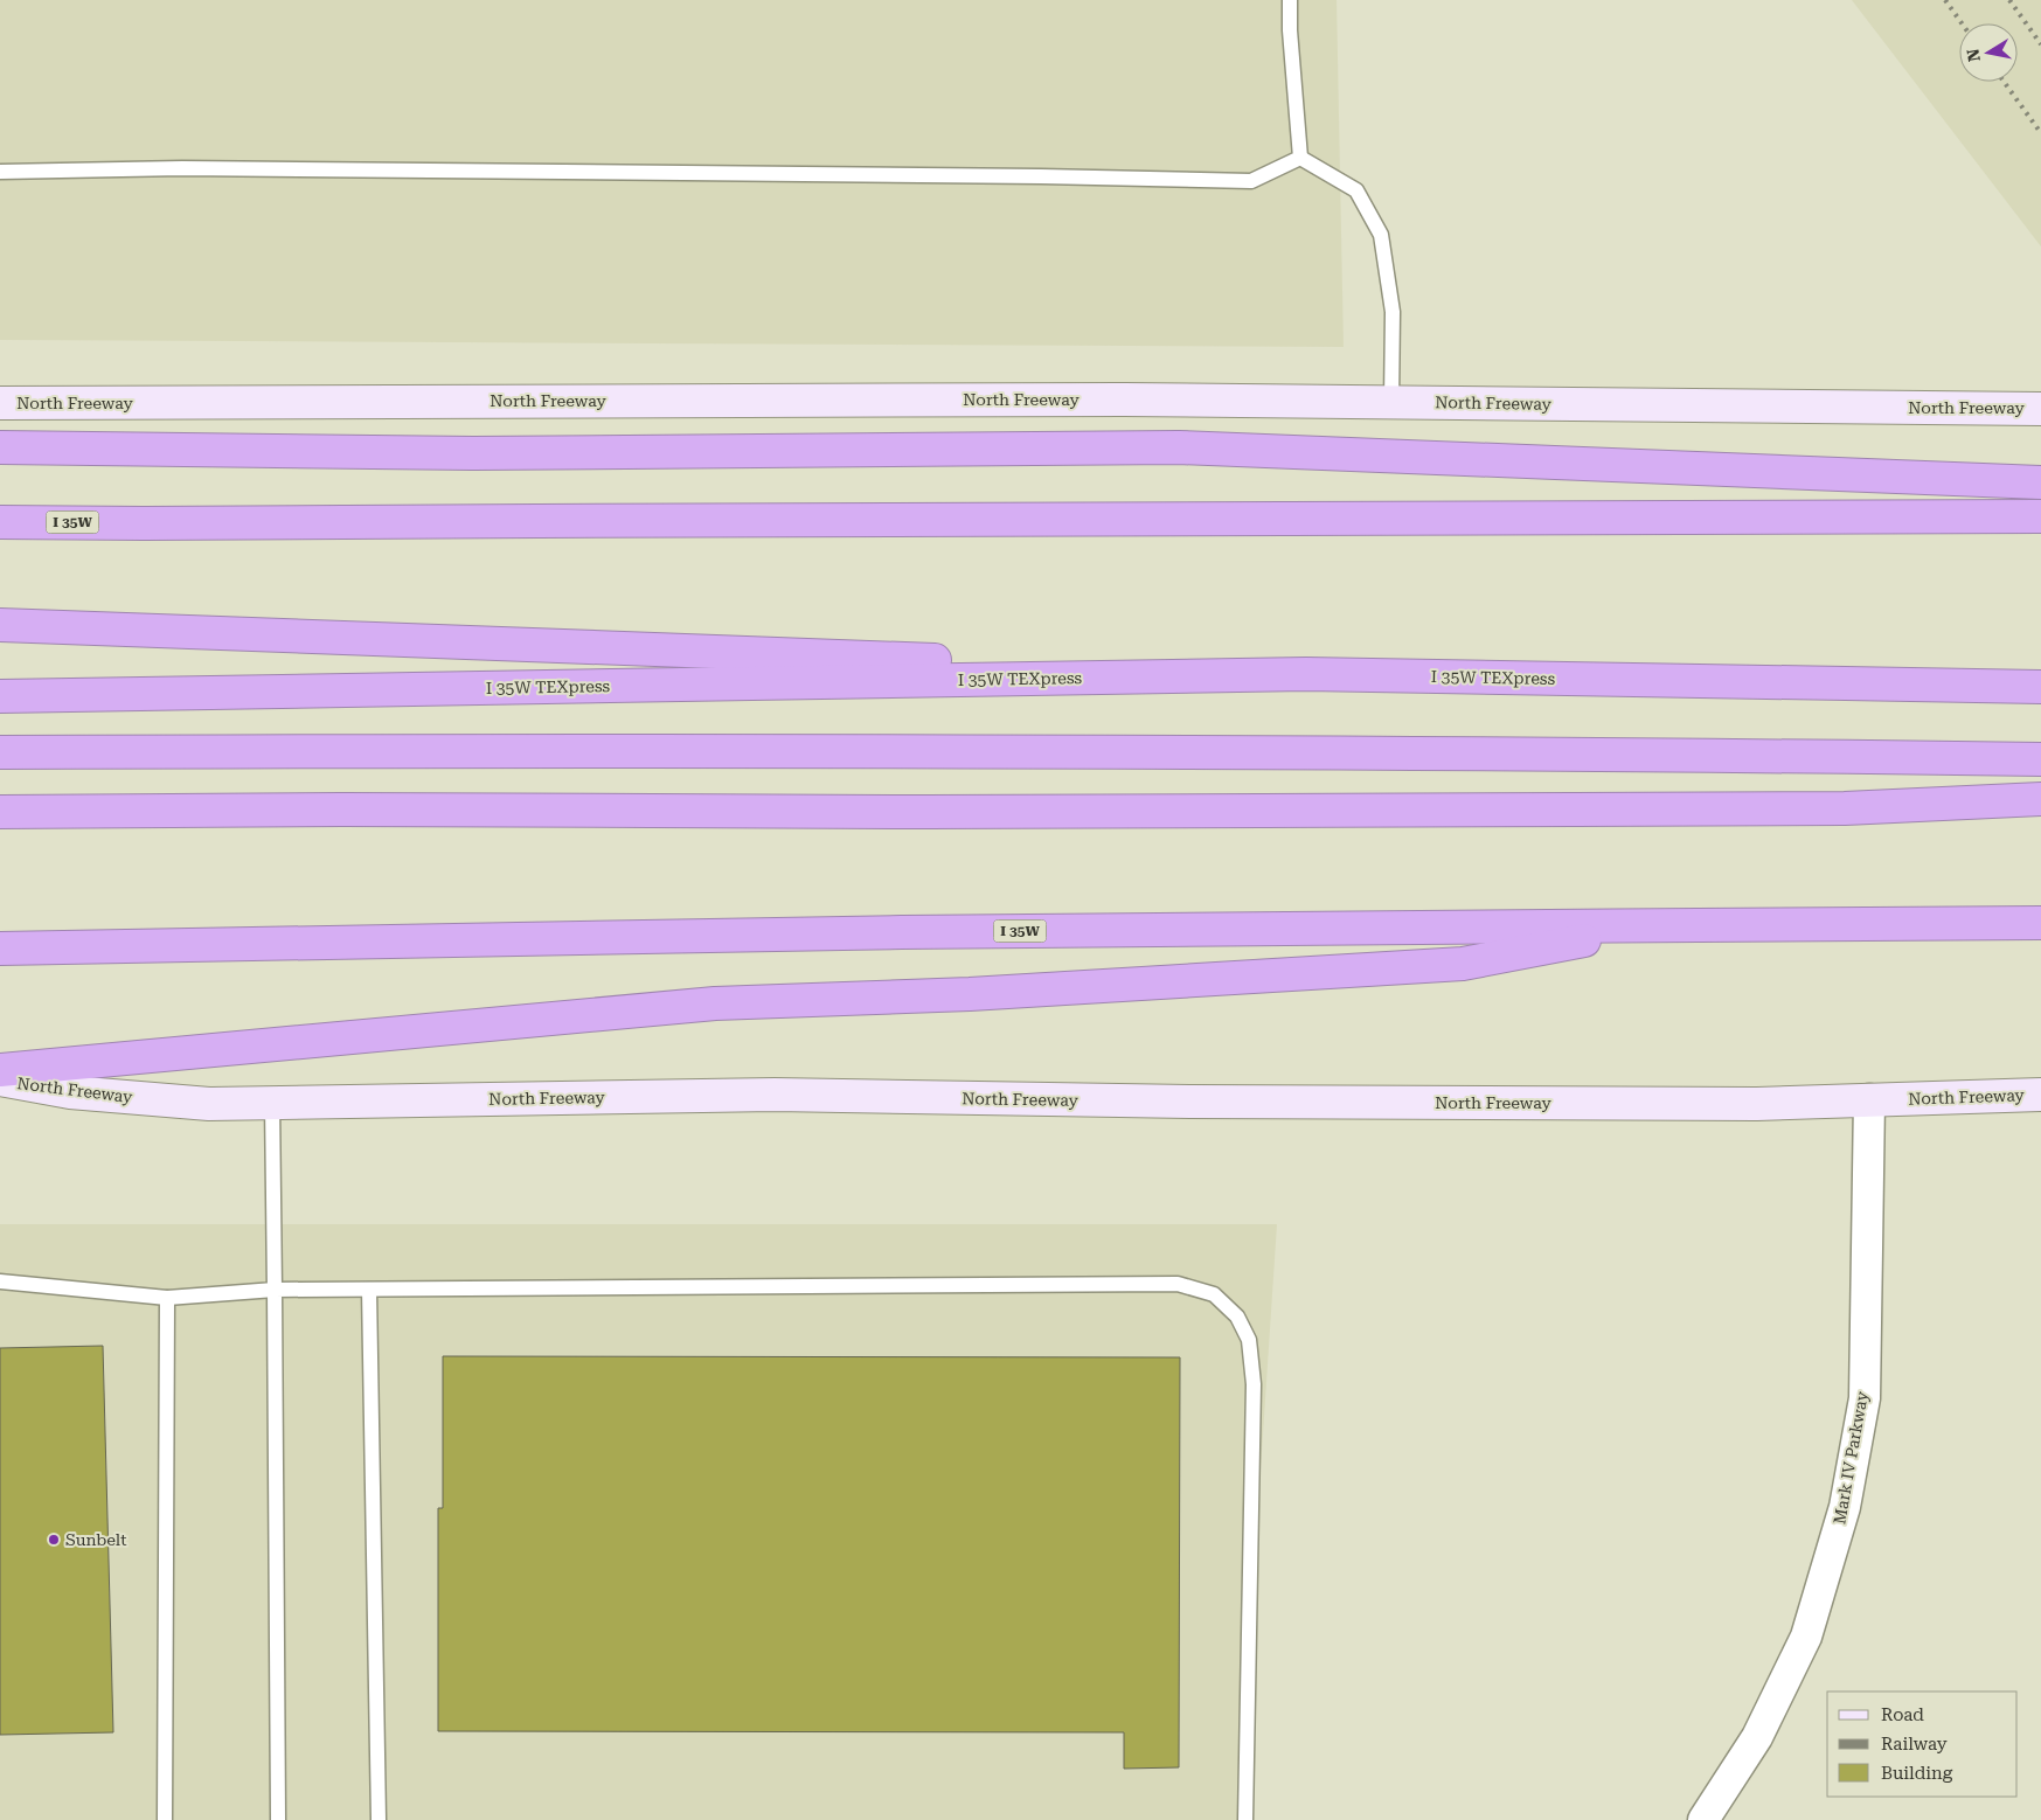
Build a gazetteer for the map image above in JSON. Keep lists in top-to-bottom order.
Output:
{
  "streets": {
    "highway": ["I 35W", "I 35W TEXpress"],
    "main road": ["North Freeway"],
    "street": ["Mark IV Parkway"]
  },
  "crossings": [
    ["North Freeway", "Mark IV Parkway"]
  ],
  "places": ["Sunbelt"],
  "legend": ["Road", "Railway", "Building"],
  "north": "left"
}
